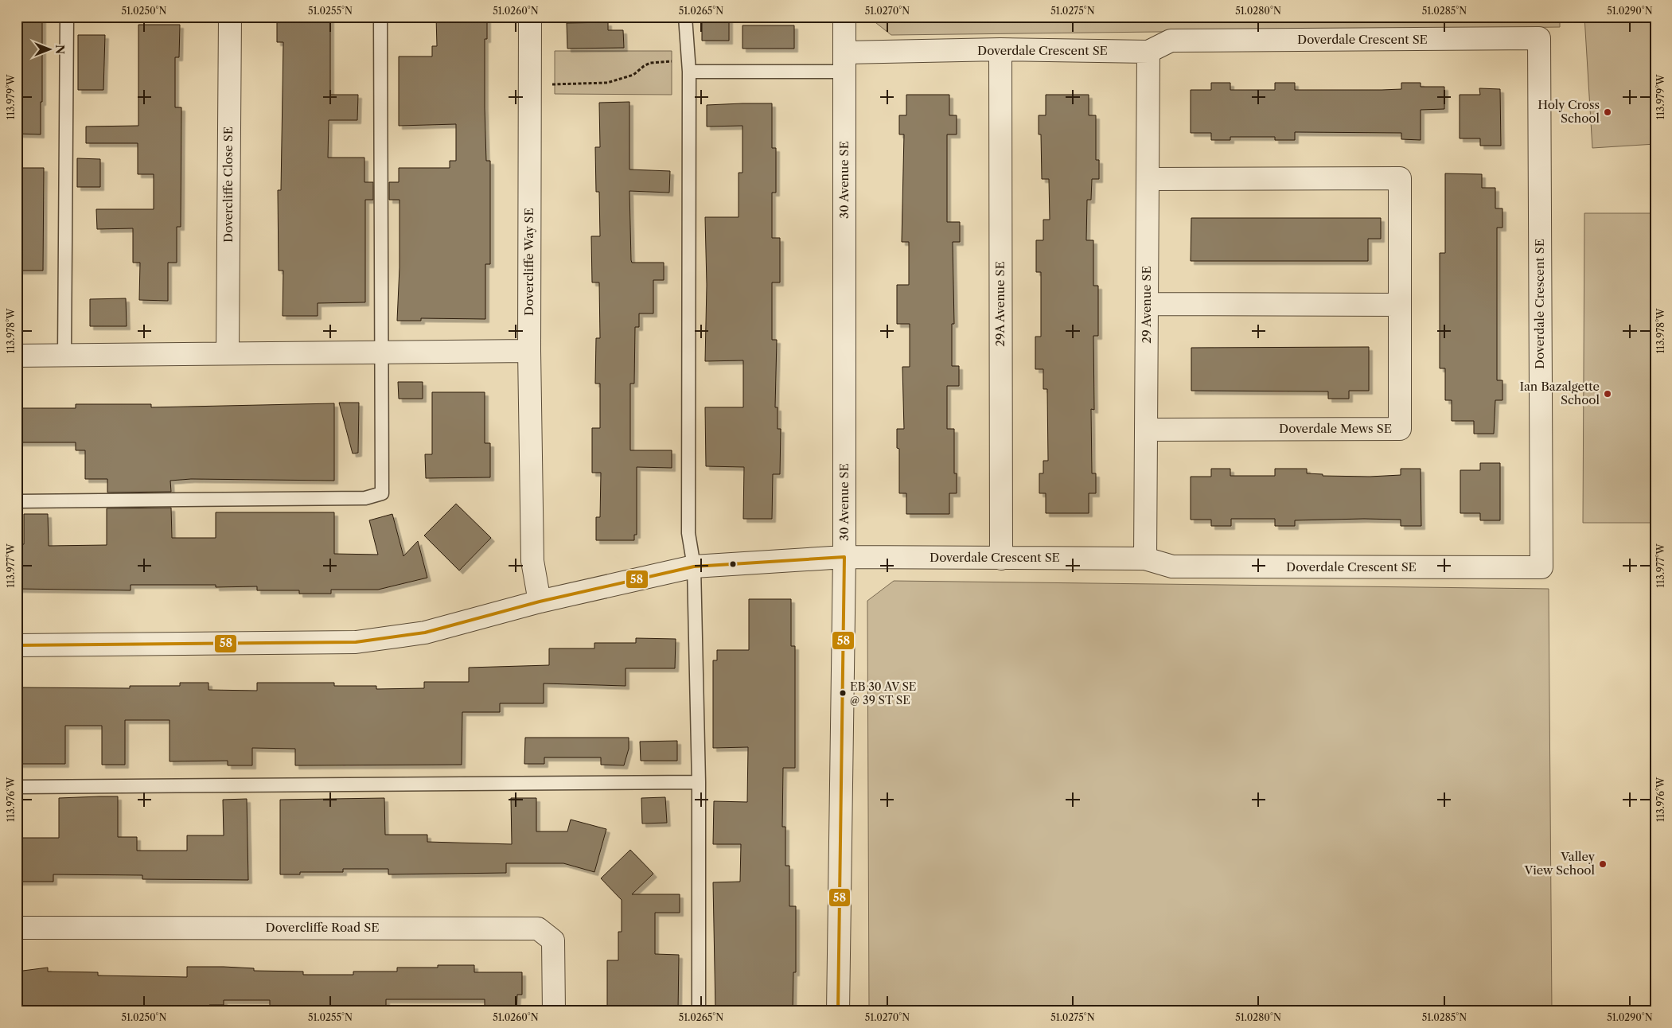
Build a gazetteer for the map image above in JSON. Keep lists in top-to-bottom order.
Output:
{
  "streets": {
    "street": [
      "Doverdale Crescent SE",
      "30 Avenue SE",
      "Dovercliffe Close SE",
      "Dovercliffe Way SE",
      "29A Avenue SE",
      "29 Avenue SE",
      "Doverdale Mews SE",
      "Dovercliffe Road SE"
    ]
  },
  "crossings": [
    ["Doverdale Crescent SE", "30 Avenue SE"],
    ["Doverdale Crescent SE", "Dovercliffe Way SE"],
    ["Doverdale Crescent SE", "29A Avenue SE"],
    ["Doverdale Crescent SE", "29 Avenue SE"],
    ["29 Avenue SE", "Doverdale Mews SE"]
  ],
  "places": [
    "Holy Cross School",
    "Ian Bazalgette School",
    "EB 30 AV SE @ 39 ST SE",
    "Valley View School"
  ],
  "lines": ["transit line 58"],
  "north": "right",
  "coordinates": [
    "51.0250°N",
    "51.0255°N",
    "51.0260°N",
    "51.0265°N",
    "51.0270°N",
    "51.0275°N",
    "51.0280°N",
    "51.0285°N",
    "51.0290°N",
    "113.979°W",
    "113.978°W",
    "113.977°W",
    "113.976°W"
  ]
}
